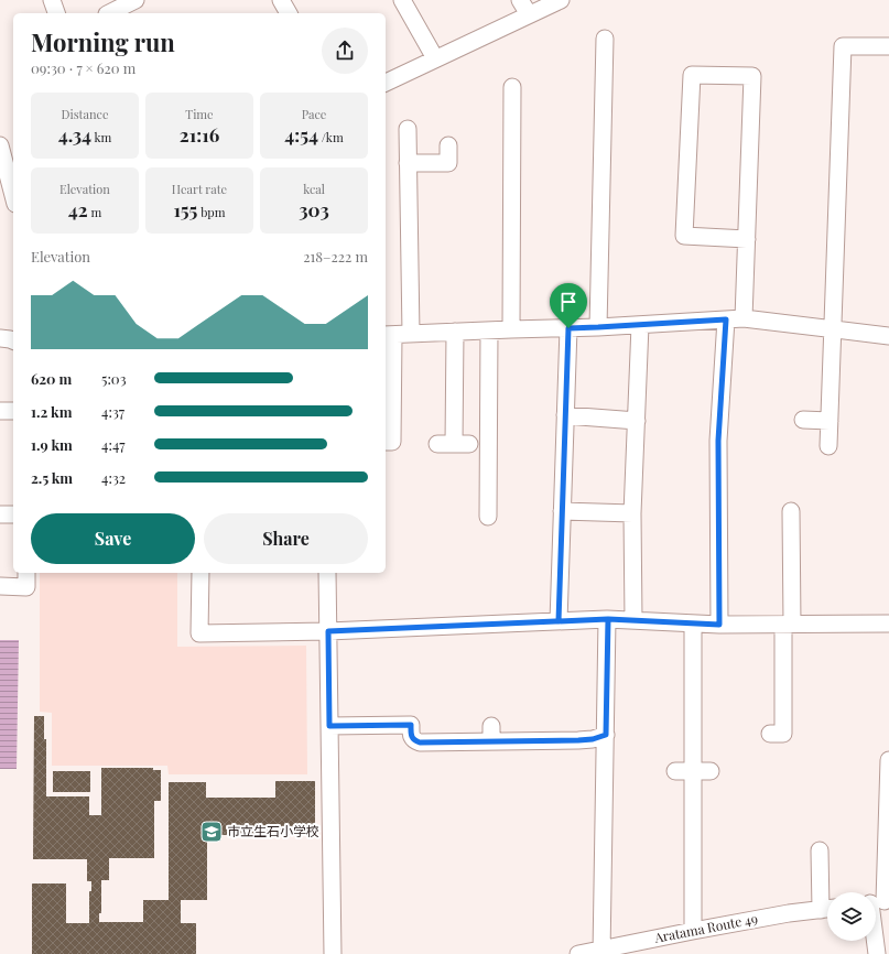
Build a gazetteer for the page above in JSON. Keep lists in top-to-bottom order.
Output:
{
  "streets": {
    "street": ["Aratama Route 49"]
  },
  "places": {
    "school or university": ["市立生石小学校"]
  },
  "page": {
    "heading": ["Morning run", "09:30 · 7 × 620 m"],
    "stats": [
      ["Distance", "4.34 km"],
      ["Time", "21:16"],
      ["Pace", "4:54 /km"],
      ["Elevation", "42 m"],
      ["Heart rate", "155 bpm"],
      ["kcal", "303"]
    ],
    "chart": ["Elevation", "218–222 m"],
    "list": [
      {
        "name": "620 m",
        "note": "5:03"
      },
      {
        "name": "1.2 km",
        "note": "4:37"
      },
      {
        "name": "1.9 km",
        "note": "4:47"
      },
      {
        "name": "2.5 km",
        "note": "4:32"
      }
    ],
    "buttons": ["Save", "Share"]
  }
}
